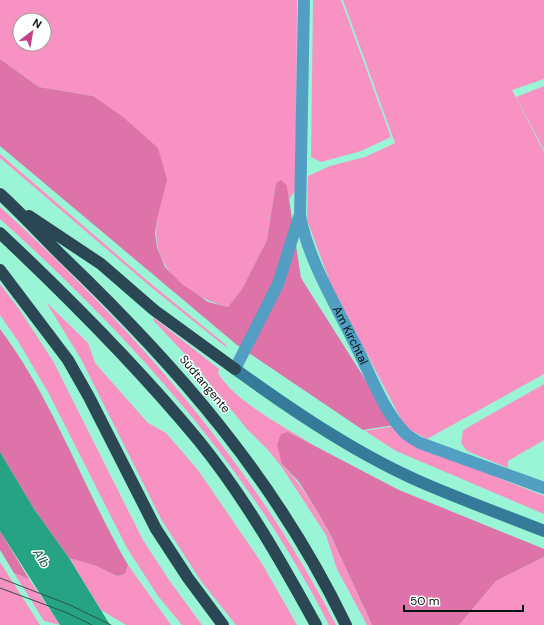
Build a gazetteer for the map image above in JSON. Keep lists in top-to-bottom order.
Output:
{
  "streets": {
    "highway": ["Südtangente"],
    "street": ["Am Kirchtal"]
  },
  "water": ["Alb"],
  "scale_bar": "50 m",
  "north": "top right"
}
